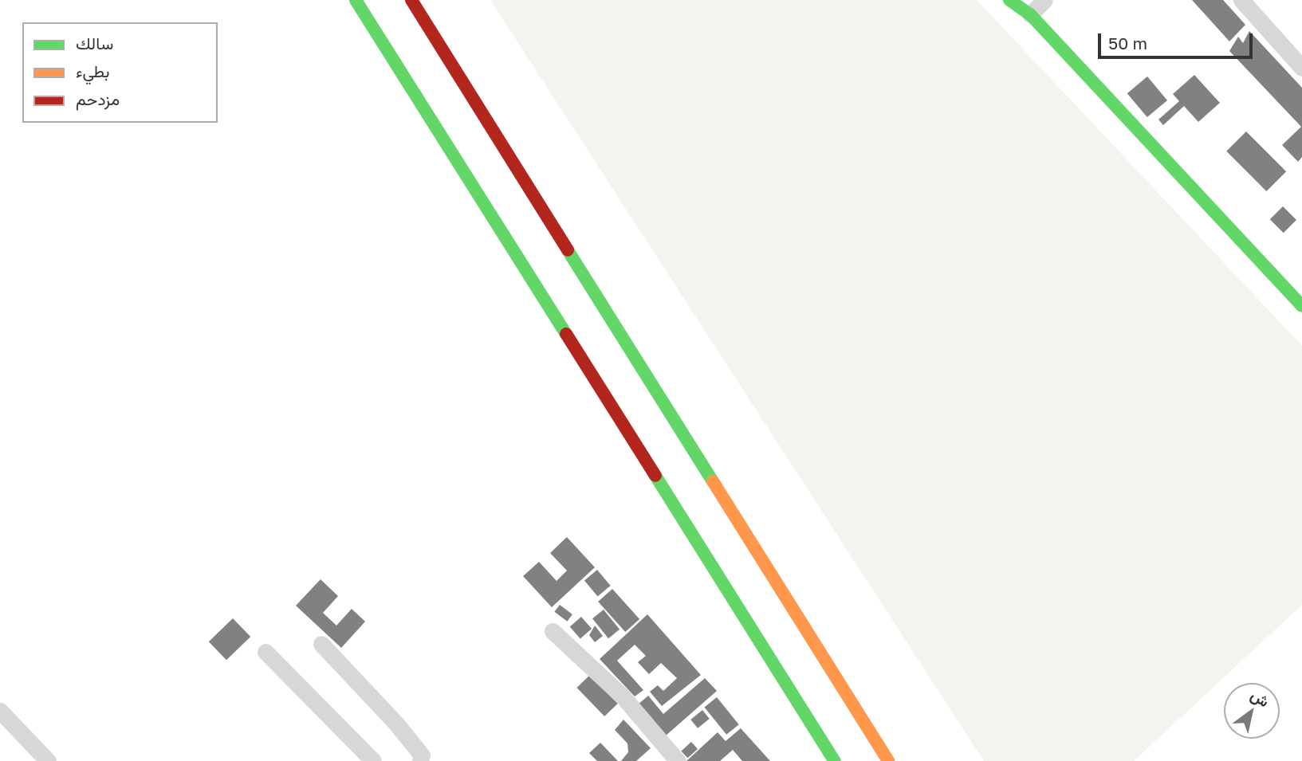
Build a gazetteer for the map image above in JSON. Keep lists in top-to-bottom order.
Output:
{
  "legend": ["سالك", "بطيء", "مزدحم"],
  "scale_bar": "50 m",
  "north": "top right"
}
